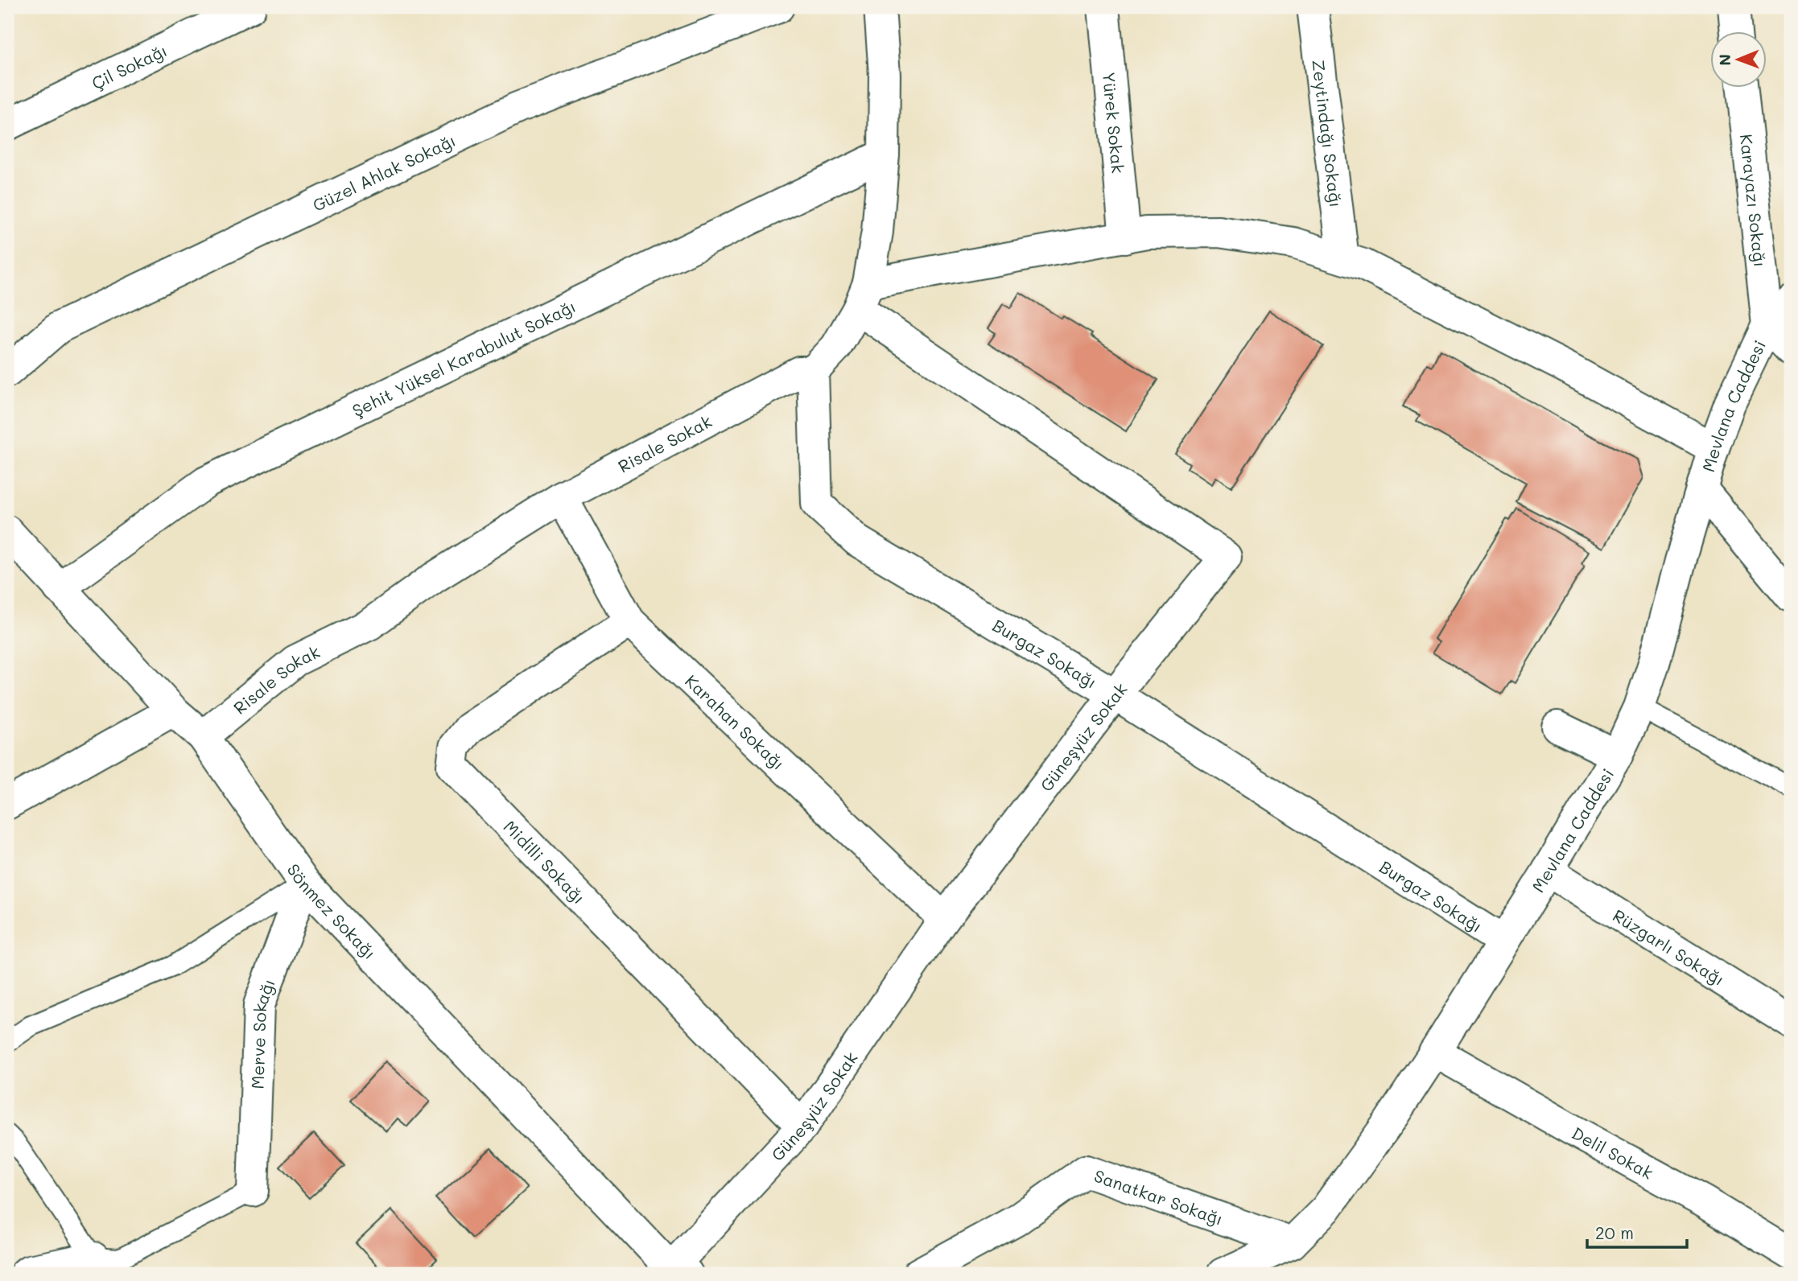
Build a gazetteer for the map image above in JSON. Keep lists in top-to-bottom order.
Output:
{
  "streets": {
    "street": [
      "Çil Sokağı",
      "Yürek Sokak",
      "Zeytindağı Sokağı",
      "Güzel Ahlak Sokağı",
      "Karayazı Sokağı",
      "Şehit Yüksel Karabulut Sokağı",
      "Mevlana Caddesi",
      "Risale Sokak",
      "Burgaz Sokağı",
      "Karahan Sokağı",
      "Güneşyüz Sokak",
      "Midilli Sokağı",
      "Sönmez Sokağı",
      "Rüzgarlı Sokağı",
      "Merve Sokağı",
      "Delil Sokak",
      "Sanatkar Sokağı"
    ]
  },
  "crossings": [
    ["Karayazı Sokağı", "Mevlana Caddesi"],
    ["Şehit Yüksel Karabulut Sokağı", "Sönmez Sokağı"],
    ["Mevlana Caddesi", "Burgaz Sokağı"],
    ["Mevlana Caddesi", "Rüzgarlı Sokağı"],
    ["Mevlana Caddesi", "Delil Sokak"],
    ["Mevlana Caddesi", "Sanatkar Sokağı"],
    ["Risale Sokak", "Burgaz Sokağı"],
    ["Risale Sokak", "Karahan Sokağı"],
    ["Risale Sokak", "Sönmez Sokağı"],
    ["Burgaz Sokağı", "Güneşyüz Sokak"],
    ["Karahan Sokağı", "Güneşyüz Sokak"],
    ["Karahan Sokağı", "Midilli Sokağı"],
    ["Güneşyüz Sokak", "Midilli Sokağı"],
    ["Güneşyüz Sokak", "Sönmez Sokağı"],
    ["Sönmez Sokağı", "Merve Sokağı"]
  ],
  "scale_bar": "20 m",
  "north": "left"
}
